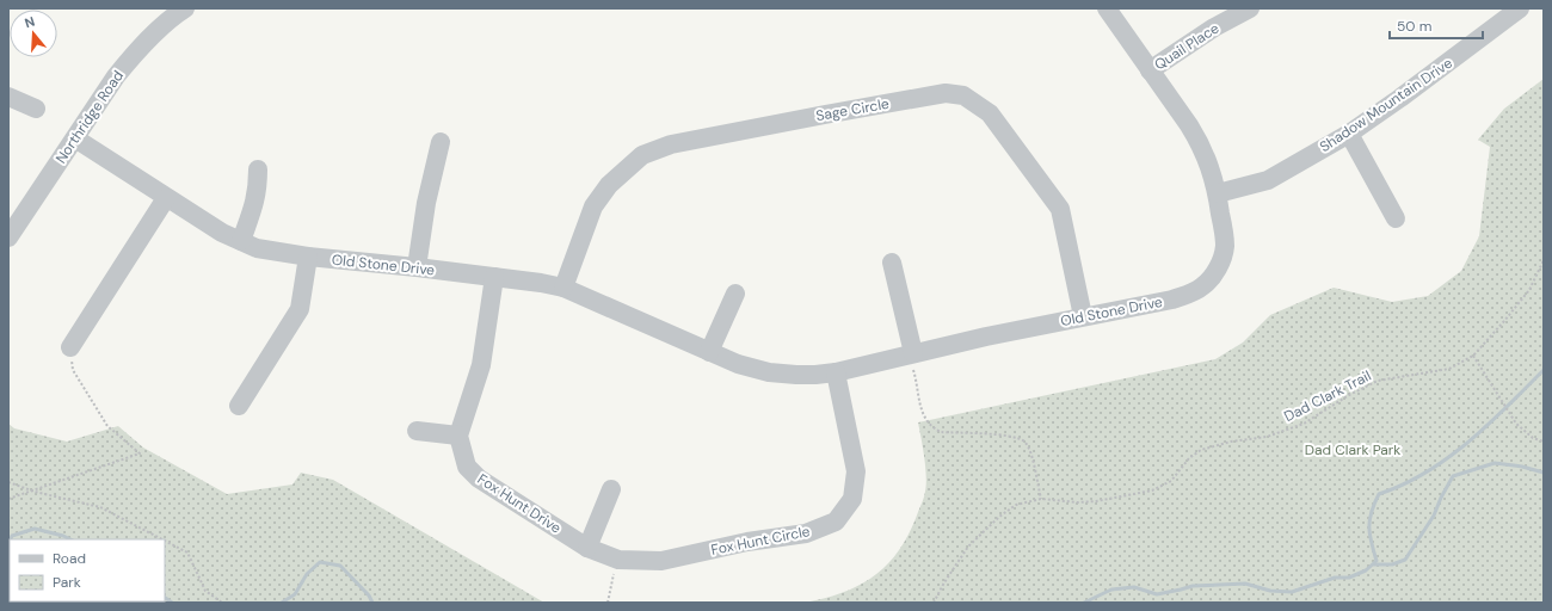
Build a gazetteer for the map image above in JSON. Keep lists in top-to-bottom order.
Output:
{
  "streets": {
    "street": [
      "Quail Place",
      "Shadow Mountain Drive",
      "Sage Circle",
      "Northridge Road",
      "Old Stone Drive",
      "Fox Hunt Drive",
      "Fox Hunt Circle"
    ],
    "path": ["Dad Clark Trail"]
  },
  "crossings": [
    ["Quail Place", "Old Stone Drive"],
    ["Shadow Mountain Drive", "Old Stone Drive"],
    ["Sage Circle", "Old Stone Drive"],
    ["Northridge Road", "Old Stone Drive"],
    ["Old Stone Drive", "Fox Hunt Circle"],
    ["Fox Hunt Drive", "Fox Hunt Circle"]
  ],
  "parks": ["Dad Clark Park"],
  "legend": ["Road", "Park"],
  "scale_bar": "50 m",
  "north": "top"
}
